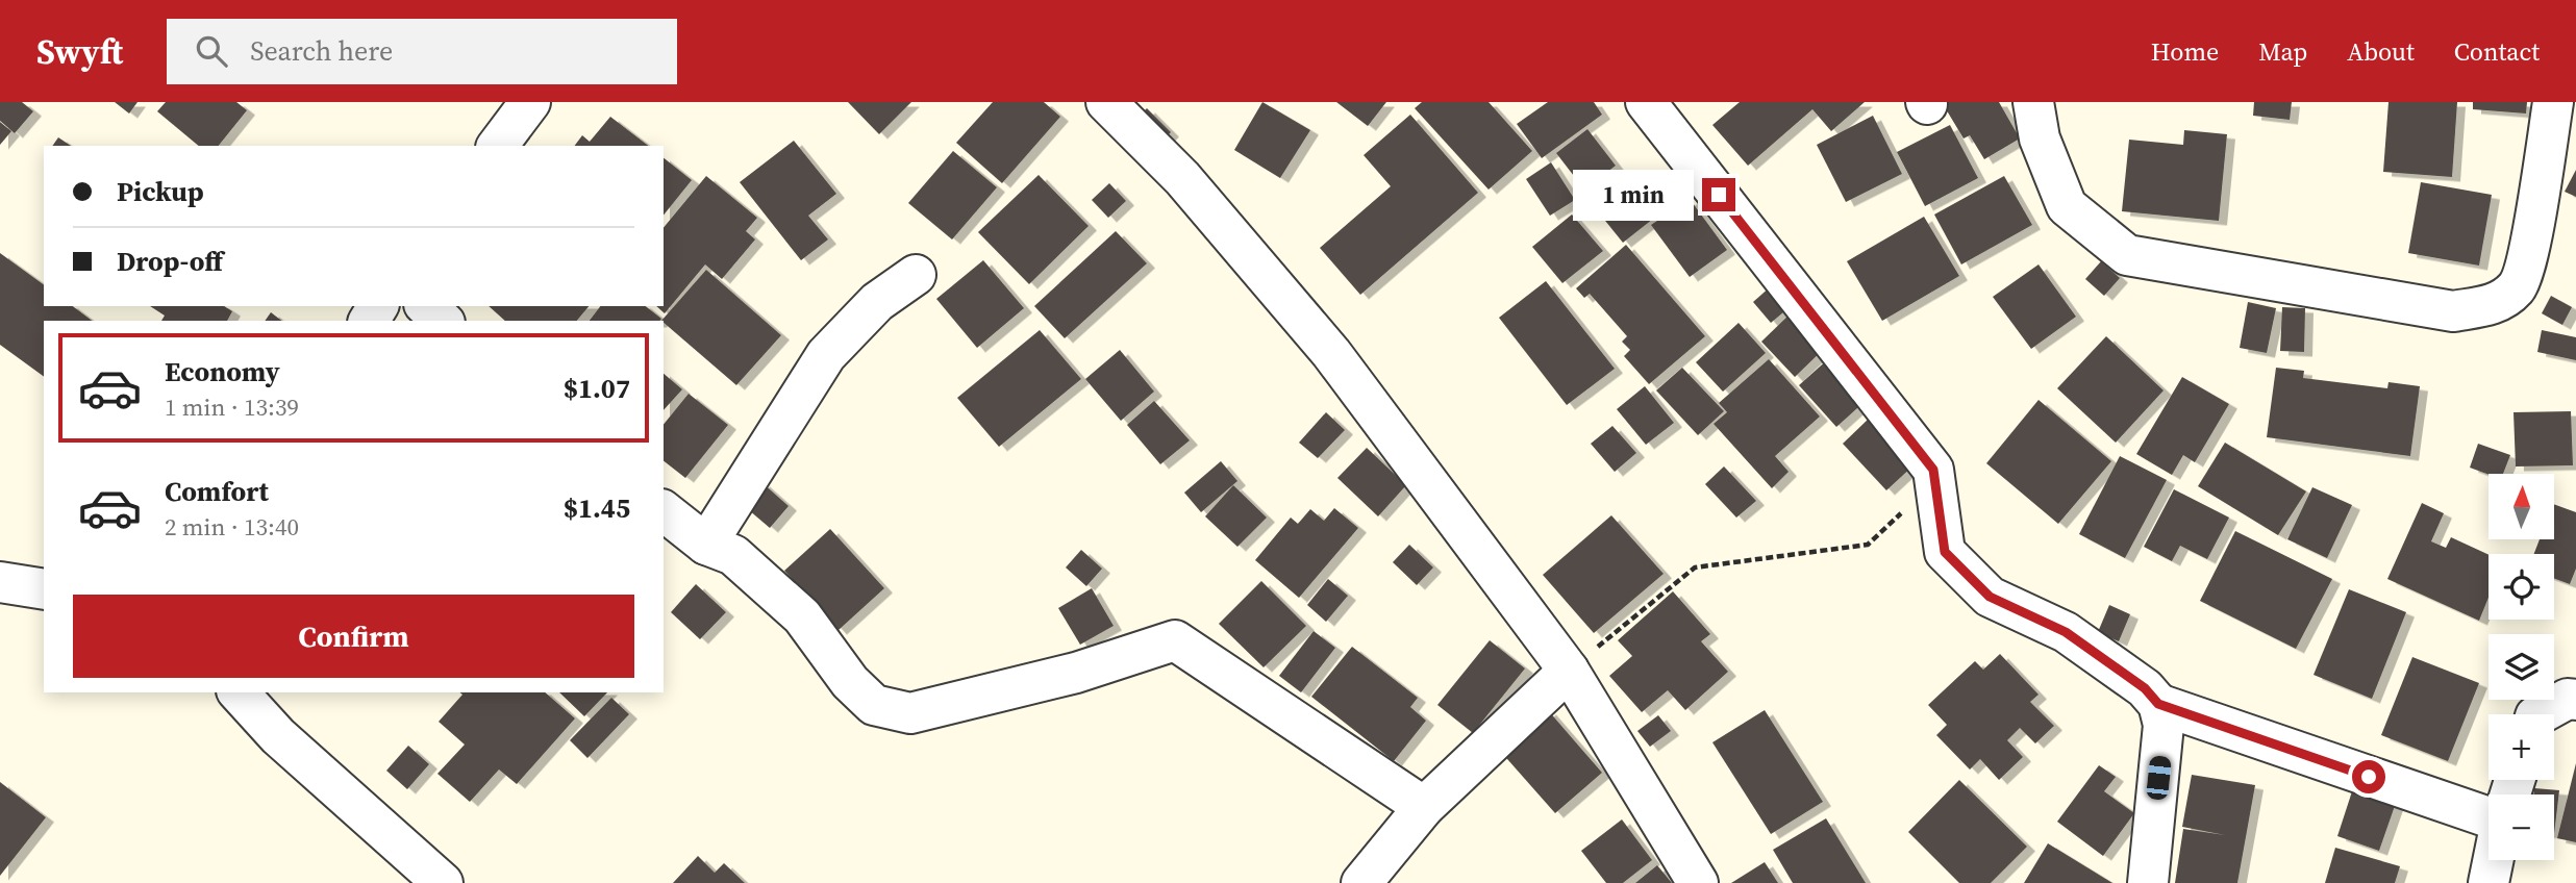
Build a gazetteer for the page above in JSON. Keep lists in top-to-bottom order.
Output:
{
  "north": "top",
  "page": {
    "header": "Swyft",
    "search": "Search here",
    "nav": [
      "Home",
      "Map",
      "About",
      "Contact"
    ],
    "banner": ["Pickup", "Drop-off"],
    "bubble": "1 min",
    "list": [
      {
        "name": "Economy",
        "note": "1 min · 13:39",
        "value": "$1.07"
      },
      {
        "name": "Comfort",
        "note": "2 min · 13:40",
        "value": "$1.45"
      }
    ],
    "map_buttons": ["+", "−"],
    "buttons": "Confirm"
  }
}
